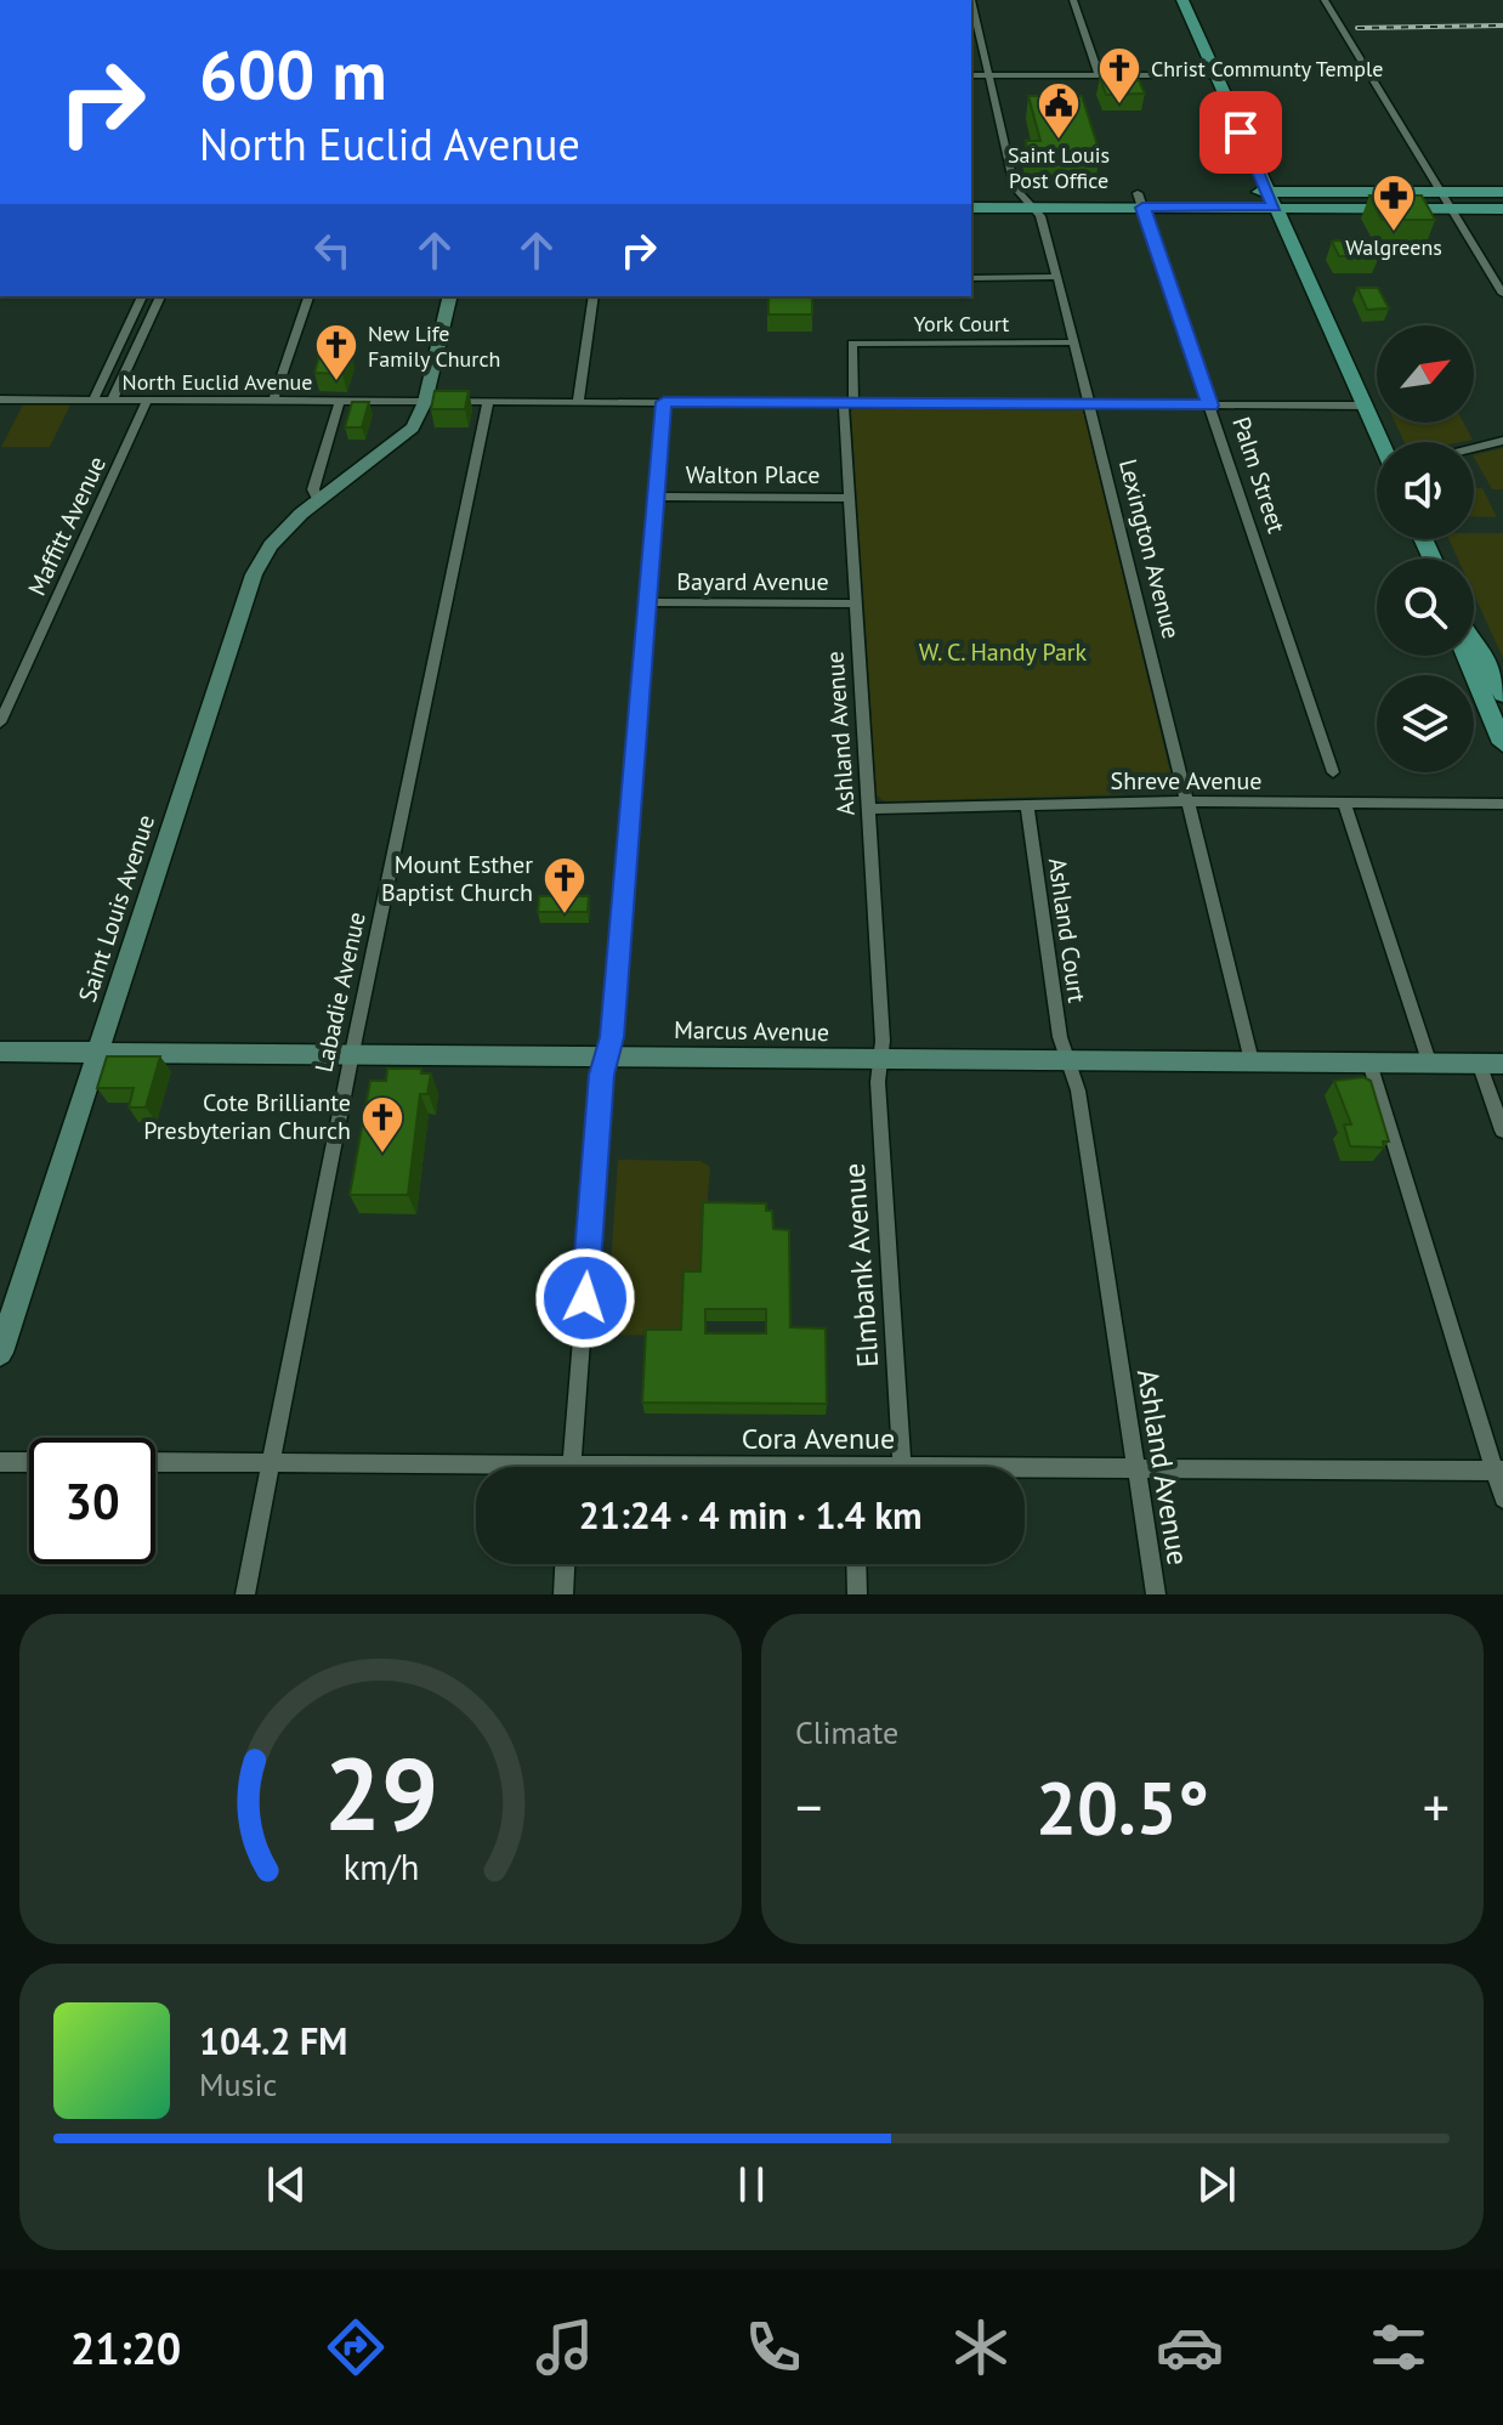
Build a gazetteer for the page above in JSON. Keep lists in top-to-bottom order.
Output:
{
  "streets": {
    "street": [
      "York Court",
      "North Euclid Avenue",
      "Walton Place",
      "Palm Street",
      "Maffitt Avenue",
      "Lexington Avenue",
      "Bayard Avenue",
      "Ashland Avenue",
      "Shreve Avenue",
      "Saint Louis Avenue",
      "Ashland Court",
      "Labadie Avenue",
      "Marcus Avenue",
      "Elmbank Avenue",
      "Cora Avenue"
    ]
  },
  "crossings": [
    ["York Court", "Lexington Avenue"],
    ["York Court", "Ashland Avenue"],
    ["North Euclid Avenue", "Palm Street"],
    ["North Euclid Avenue", "Maffitt Avenue"],
    ["North Euclid Avenue", "Lexington Avenue"],
    ["North Euclid Avenue", "Ashland Avenue"],
    ["North Euclid Avenue", "Saint Louis Avenue"],
    ["North Euclid Avenue", "Labadie Avenue"],
    ["Walton Place", "Ashland Avenue"],
    ["Lexington Avenue", "Shreve Avenue"],
    ["Lexington Avenue", "Marcus Avenue"],
    ["Bayard Avenue", "Ashland Avenue"],
    ["Ashland Avenue", "Shreve Avenue"],
    ["Ashland Avenue", "Ashland Court"],
    ["Ashland Avenue", "Marcus Avenue"],
    ["Ashland Avenue", "Elmbank Avenue"],
    ["Ashland Avenue", "Cora Avenue"],
    ["Shreve Avenue", "Ashland Court"],
    ["Saint Louis Avenue", "Marcus Avenue"],
    ["Ashland Court", "Marcus Avenue"],
    ["Labadie Avenue", "Marcus Avenue"],
    ["Labadie Avenue", "Cora Avenue"],
    ["Marcus Avenue", "Elmbank Avenue"]
  ],
  "parks": ["W. C. Handy Park"],
  "places": {
    "church": [
      "Christ Communty Temple",
      "New Life Family Church",
      "Mount Esther Baptist Church",
      "Cote Brilliante Presbyterian Church"
    ],
    "public building": ["Saint Louis Post Office"],
    "pharmacy": ["Walgreens"]
  },
  "north": "top right",
  "page": {
    "turn": ["600 m", "North Euclid Avenue"],
    "limit": "30",
    "trip": "21:24 · 4 min · 1.4 km",
    "tile": "Climate",
    "heat": ["−", "20.5°", "+"],
    "song": ["104.2 FM", "Music"],
    "tabs": "21:20",
    "gauge": ["29", "km/h"]
  }
}
